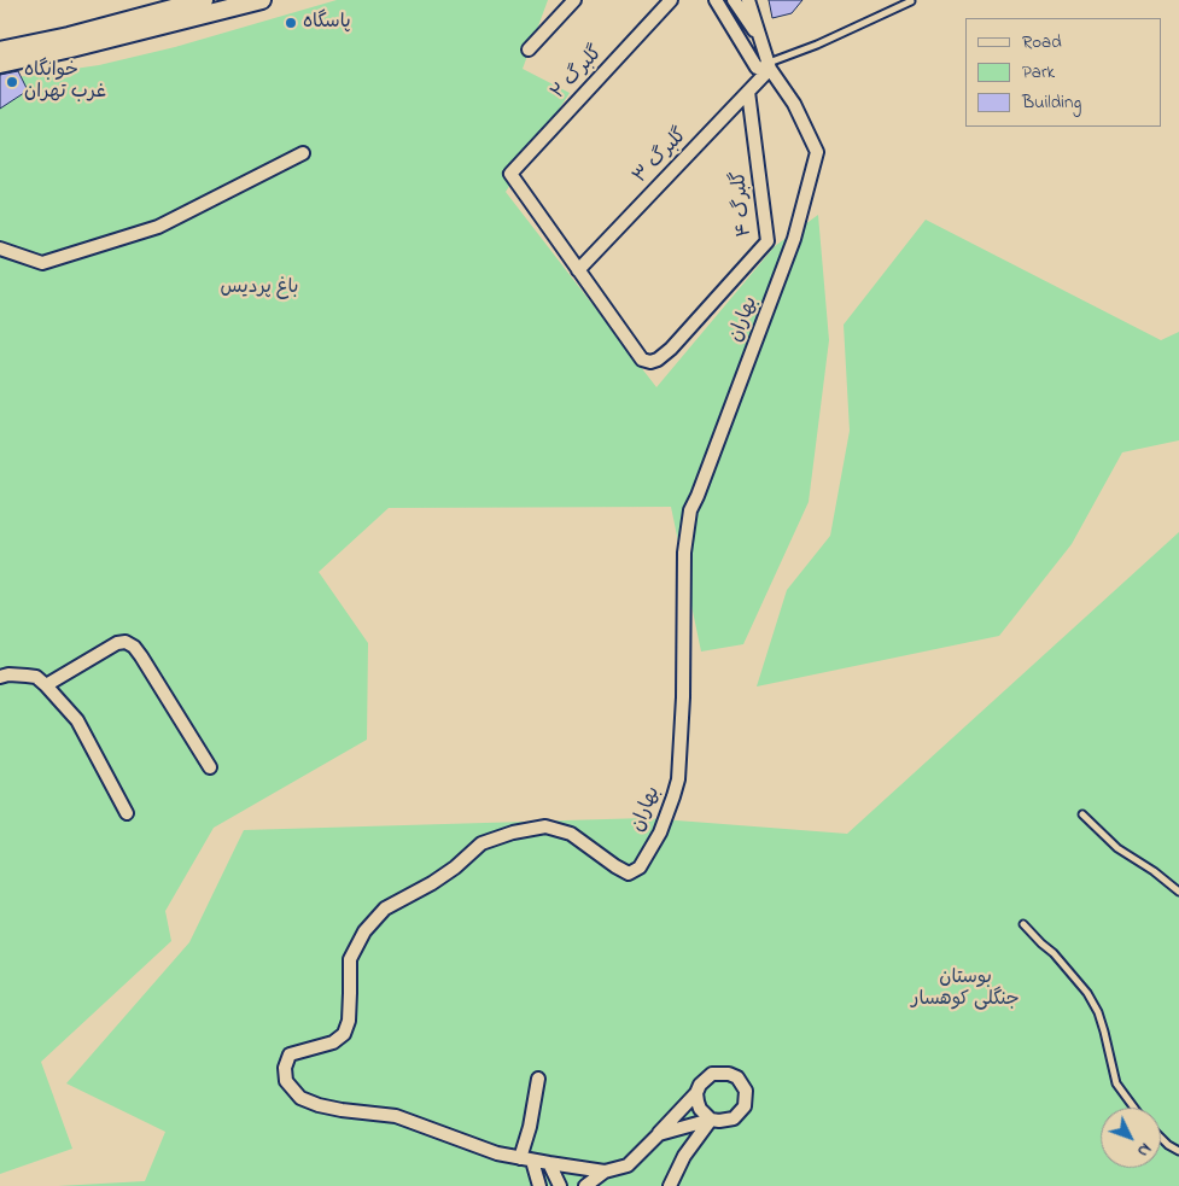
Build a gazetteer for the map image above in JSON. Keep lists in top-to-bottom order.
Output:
{
  "streets": {
    "street": [
      "گلبرگ ۲",
      "گلبرگ ۳",
      "گلبرگ ۴",
      "بهاران"
    ]
  },
  "crossings": [
    ["گلبرگ ۲", "گلبرگ ۳"],
    ["گلبرگ ۲", "گلبرگ ۴"],
    ["گلبرگ ۳", "گلبرگ ۴"],
    ["گلبرگ ۳", "بهاران"]
  ],
  "parks": ["باغ پردیس", "بوستان جنگلی کوهسار"],
  "places": ["پاسگاه", "خوابگاه غرب تهران"],
  "legend": ["Road", "Park", "Building"],
  "north": "bottom right"
}
